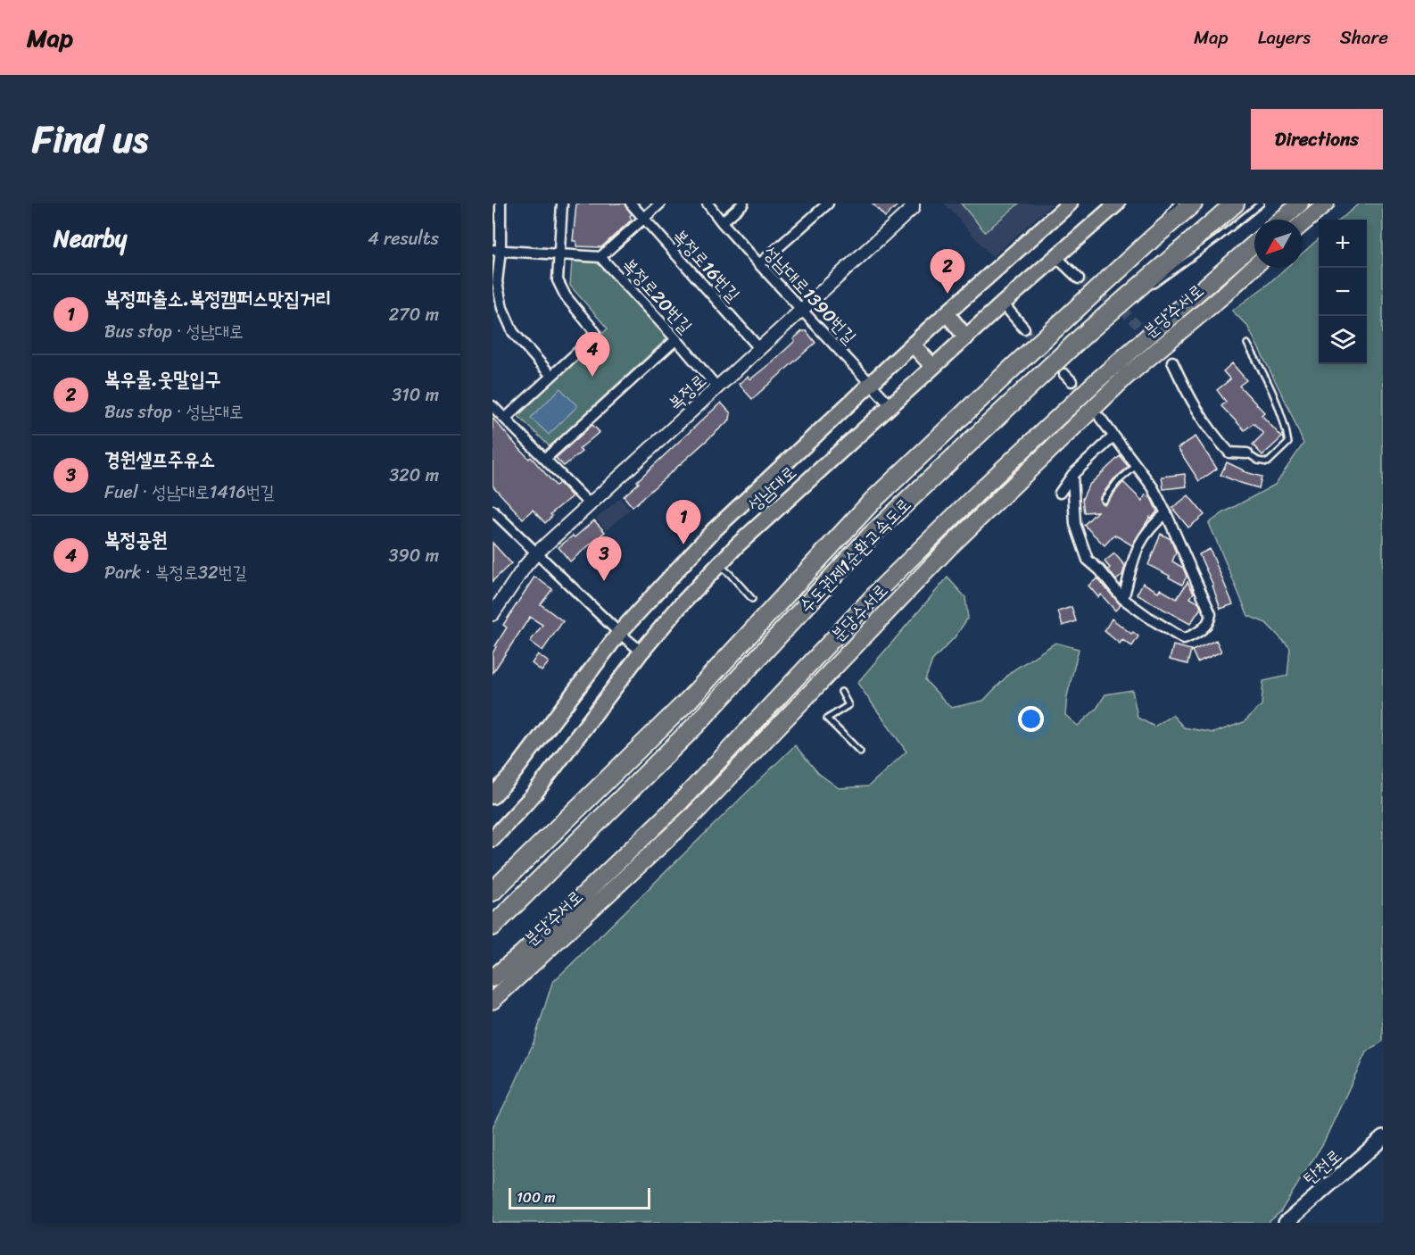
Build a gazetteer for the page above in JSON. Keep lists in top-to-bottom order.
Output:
{
  "streets": {
    "highway": ["분당수서로", "수도권제1순환고속도로"],
    "main road": ["성남대로", "탄천로"],
    "street": [
      "복정로16번길",
      "성남대로1390번길",
      "복정로20번길",
      "복정로"
    ]
  },
  "crossings": [
    ["복정로16번길", "복정로"],
    ["성남대로1390번길", "복정로"],
    ["성남대로1390번길", "성남대로"],
    ["복정로20번길", "복정로"]
  ],
  "scale_bar": "100 m",
  "north": "bottom left",
  "page": {
    "header": "Map",
    "nav": ["Map", "Layers", "Share"],
    "title": "Find us",
    "buttons": "Directions",
    "heading": ["Nearby", "4 results"],
    "map_buttons": ["+", "−"],
    "pins": [
      "2",
      "4",
      "1",
      "3"
    ],
    "list": [
      {
        "mark": "1",
        "name": "복정파출소.복정캠퍼스맛집거리",
        "note": "Bus stop · 성남대로",
        "value": "270 m"
      },
      {
        "mark": "2",
        "name": "복우물.웃말입구",
        "note": "Bus stop · 성남대로",
        "value": "310 m"
      },
      {
        "mark": "3",
        "name": "경원셀프주유소",
        "note": "Fuel · 성남대로1416번길",
        "value": "320 m"
      },
      {
        "mark": "4",
        "name": "복정공원",
        "note": "Park · 복정로32번길",
        "value": "390 m"
      }
    ],
    "scale": "100 m"
  }
}
